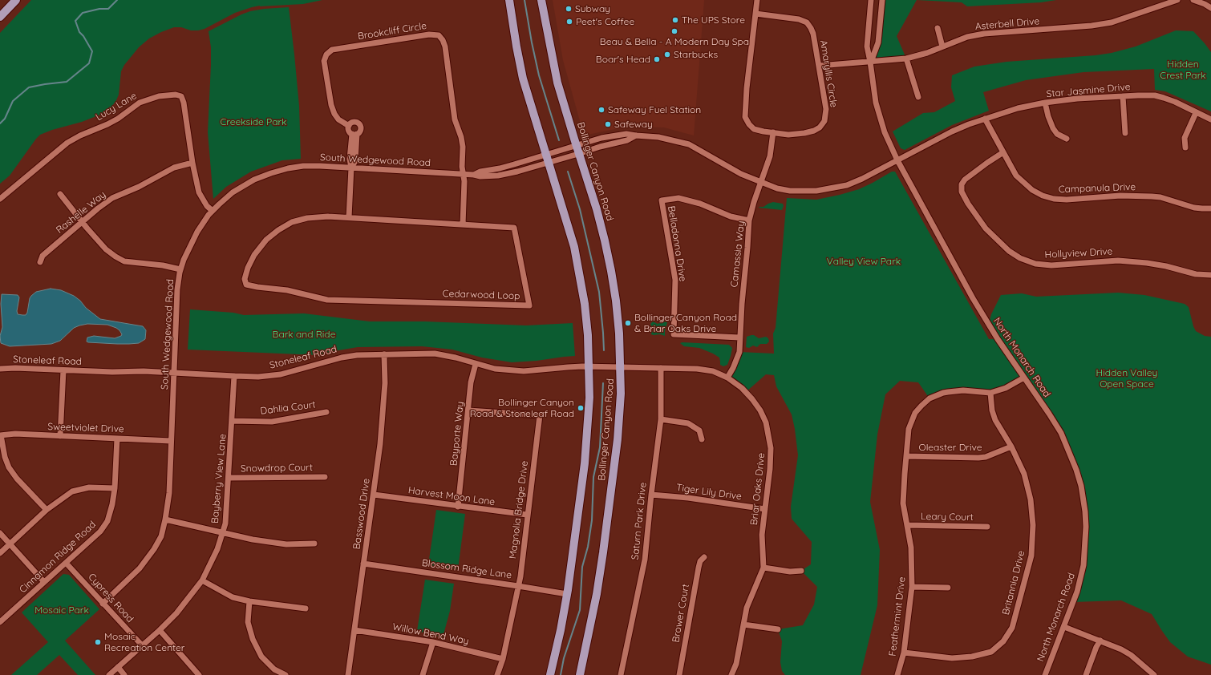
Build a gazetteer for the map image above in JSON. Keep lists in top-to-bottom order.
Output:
{
  "streets": {
    "main road": ["Bollinger Canyon Road"],
    "street": [
      "Asterbell Drive",
      "Brookcliff Circle",
      "Amaryllis Circle",
      "Star Jasmine Drive",
      "Lucy Lane",
      "South Wedgewood Road",
      "Campanula Drive",
      "Rashelle Way",
      "Belladonna Drive",
      "Hollyview Drive",
      "Camassia Way",
      "Cedarwood Loop",
      "Stoneleaf Road",
      "North Monarch Road",
      "Dahlia Court",
      "Sweetviolet Drive",
      "Bayporte Way",
      "Oleaster Drive",
      "Snowdrop Court",
      "Bayberry View Lane",
      "Briar Oaks Drive",
      "Tiger Lily Drive",
      "Harvest Moon Lane",
      "Magnolia Bridge Drive",
      "Basswood Drive",
      "Leary Court",
      "Saturn Park Drive",
      "Cinnamon Ridge Road",
      "Blossom Ridge Lane",
      "Britannia Drive",
      "Cypress Road",
      "Brower Court",
      "Feathermint Drive",
      "Willow Bend Way"
    ]
  },
  "crossings": [
    ["Asterbell Drive", "Amaryllis Circle"],
    ["Asterbell Drive", "North Monarch Road"],
    ["Brookcliff Circle", "South Wedgewood Road"],
    ["Amaryllis Circle", "Camassia Way"],
    ["Star Jasmine Drive", "South Wedgewood Road"],
    ["Star Jasmine Drive", "Campanula Drive"],
    ["Star Jasmine Drive", "Camassia Way"],
    ["Star Jasmine Drive", "North Monarch Road"],
    ["Lucy Lane", "South Wedgewood Road"],
    ["Lucy Lane", "Rashelle Way"],
    ["South Wedgewood Road", "Bollinger Canyon Road"],
    ["South Wedgewood Road", "Stoneleaf Road"],
    ["South Wedgewood Road", "Sweetviolet Drive"],
    ["South Wedgewood Road", "Cypress Road"],
    ["Bollinger Canyon Road", "Stoneleaf Road"],
    ["Bollinger Canyon Road", "Briar Oaks Drive"],
    ["Bollinger Canyon Road", "Blossom Ridge Lane"],
    ["Campanula Drive", "Hollyview Drive"],
    ["Belladonna Drive", "Camassia Way"],
    ["Camassia Way", "Briar Oaks Drive"],
    ["Stoneleaf Road", "Bayporte Way"],
    ["Stoneleaf Road", "Bayberry View Lane"],
    ["Stoneleaf Road", "Briar Oaks Drive"],
    ["Stoneleaf Road", "Basswood Drive"],
    ["North Monarch Road", "Feathermint Drive"],
    ["Dahlia Court", "Bayberry View Lane"],
    ["Sweetviolet Drive", "Cinnamon Ridge Road"],
    ["Bayporte Way", "Harvest Moon Lane"],
    ["Bayporte Way", "Magnolia Bridge Drive"],
    ["Oleaster Drive", "Britannia Drive"],
    ["Oleaster Drive", "Feathermint Drive"],
    ["Snowdrop Court", "Bayberry View Lane"],
    ["Bayberry View Lane", "Cypress Road"],
    ["Briar Oaks Drive", "Tiger Lily Drive"],
    ["Briar Oaks Drive", "Saturn Park Drive"],
    ["Tiger Lily Drive", "Saturn Park Drive"],
    ["Harvest Moon Lane", "Magnolia Bridge Drive"],
    ["Harvest Moon Lane", "Basswood Drive"],
    ["Magnolia Bridge Drive", "Blossom Ridge Lane"],
    ["Magnolia Bridge Drive", "Willow Bend Way"],
    ["Basswood Drive", "Blossom Ridge Lane"],
    ["Basswood Drive", "Willow Bend Way"],
    ["Leary Court", "Feathermint Drive"],
    ["Cinnamon Ridge Road", "Cypress Road"],
    ["Britannia Drive", "Feathermint Drive"]
  ],
  "parks": [
    "Hidden Crest Park",
    "Creekside Park",
    "Valley View Park",
    "Bark and Ride",
    "Hidden Valley Open Space",
    "Mosaic Park"
  ],
  "places": [
    "Subway",
    "The UPS Store",
    "Peet's Coffee",
    "Beau & Bella - A Modern Day Spa",
    "Starbucks",
    "Boar's Head",
    "Safeway Fuel Station",
    "Safeway",
    "Bollinger Canyon Road & Briar Oaks Drive",
    "Bollinger Canyon Road & Stoneleaf Road",
    "Mosaic Recreation Center"
  ]
}
